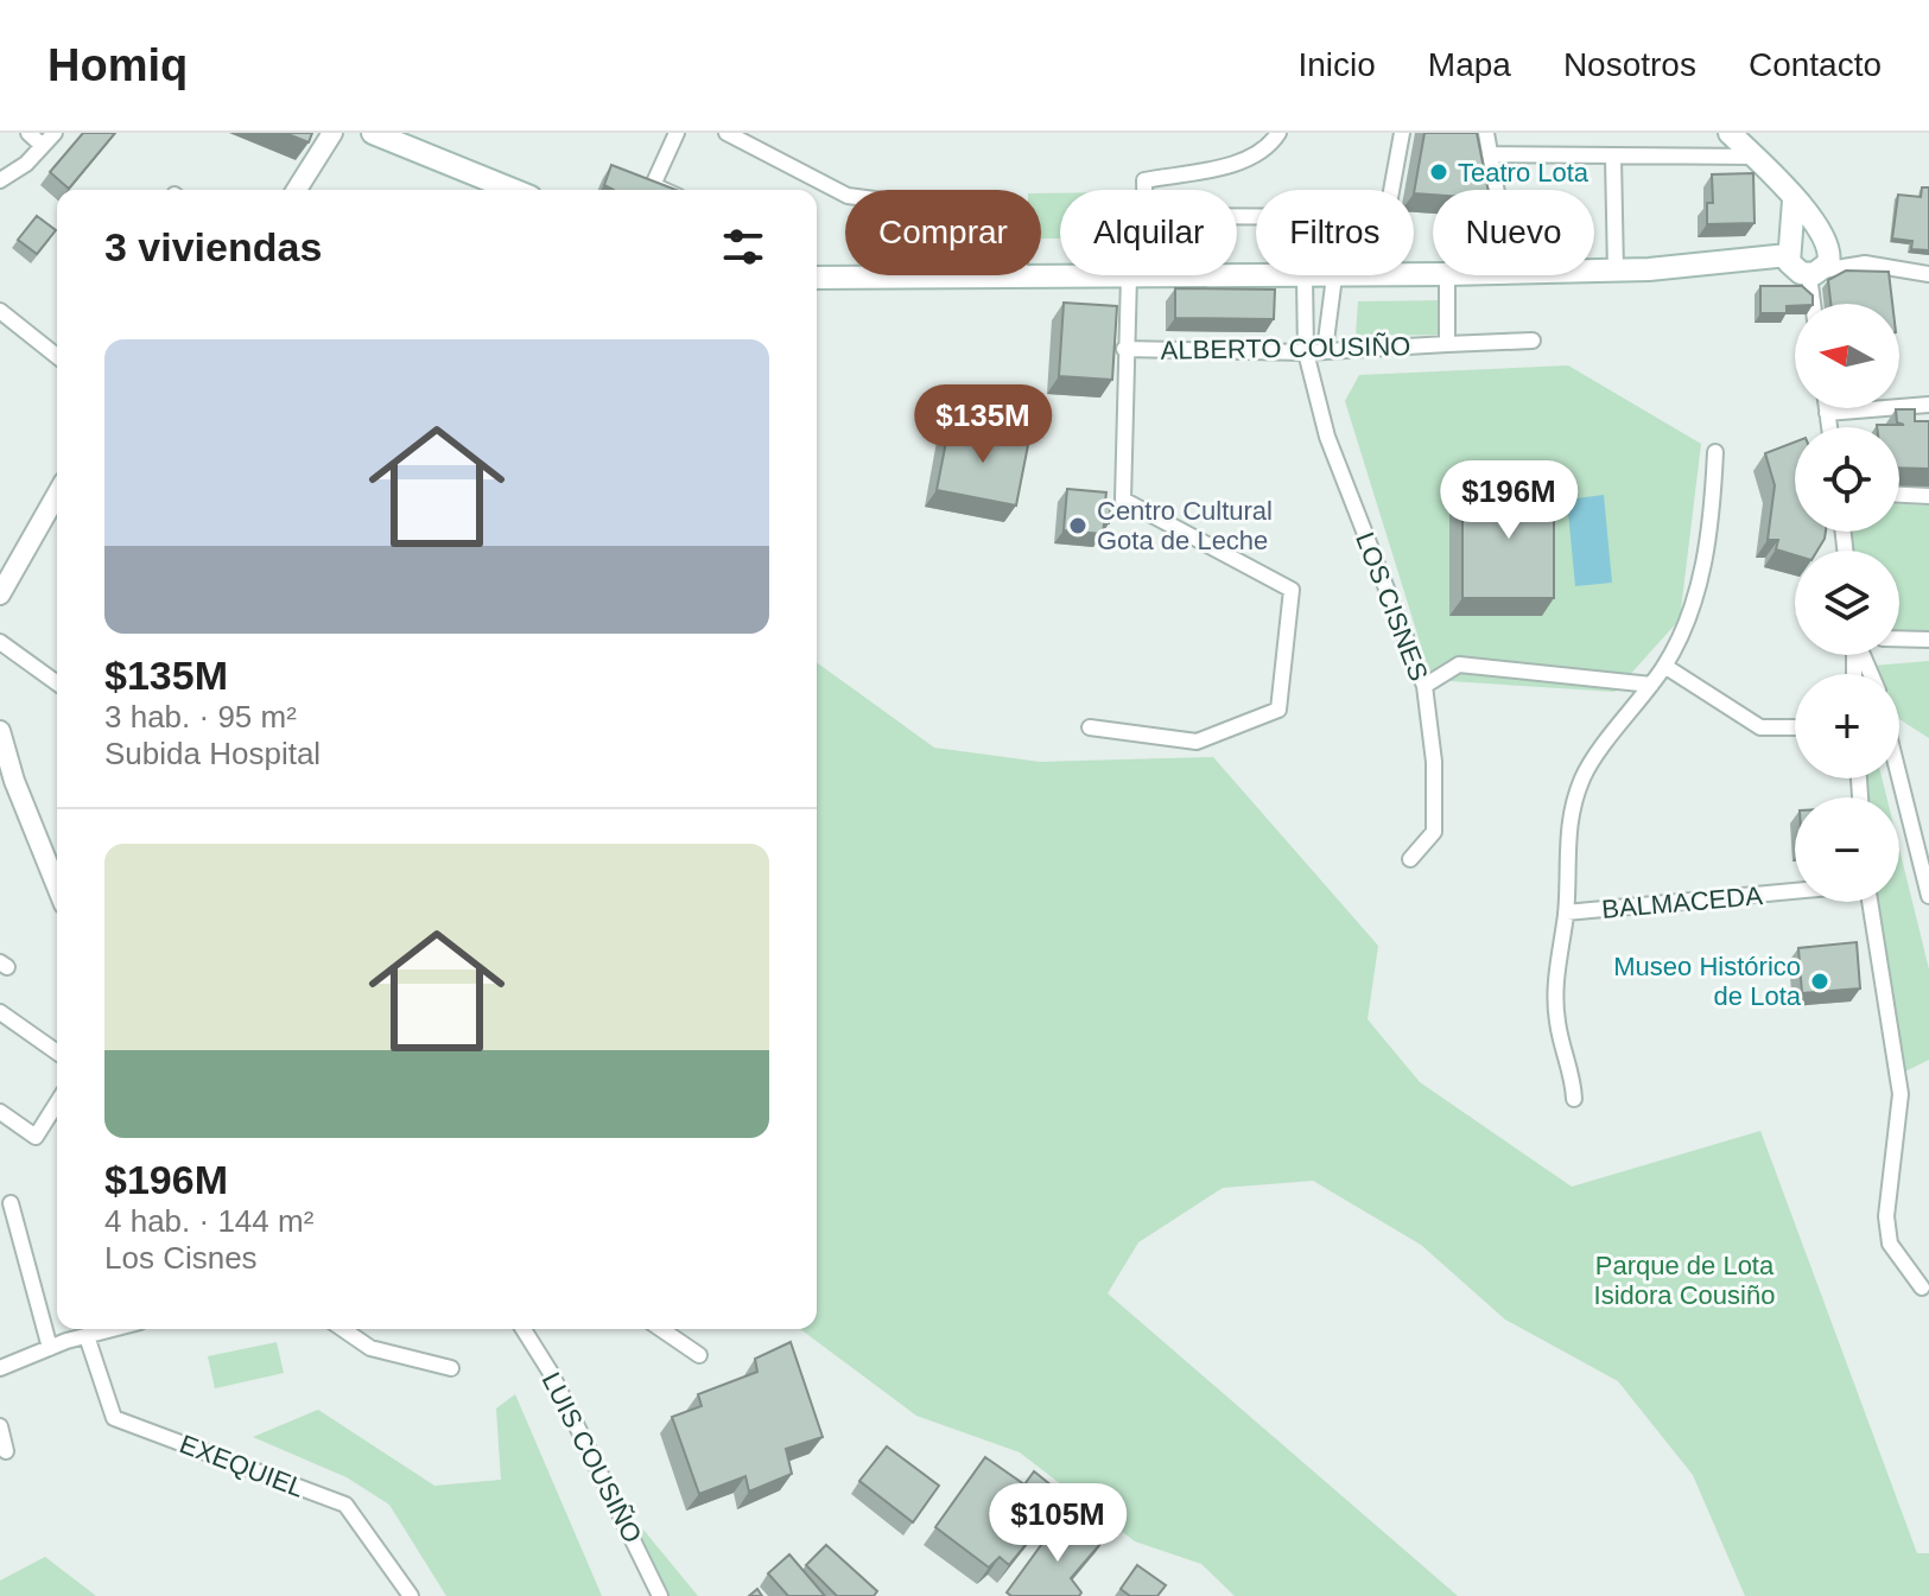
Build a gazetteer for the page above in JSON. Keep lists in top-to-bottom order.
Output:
{
  "streets": {
    "street": [
      "ALBERTO COUSIÑO",
      "LOS CISNES",
      "BALMACEDA",
      "LUIS COUSIÑO",
      "EXEQUIEL"
    ]
  },
  "crossings": [
    ["ALBERTO COUSIÑO", "LOS CISNES"]
  ],
  "parks": ["Parque de Lota Isidora Cousiño"],
  "places": ["Teatro Lota", "Centro Cultural Gota de Leche", "Museo Histórico de Lota"],
  "north": "left",
  "page": {
    "header": "Homiq",
    "nav": [
      "Inicio",
      "Mapa",
      "Nosotros",
      "Contacto"
    ],
    "chip": [
      "Comprar",
      "Alquilar",
      "Filtros",
      "Nuevo"
    ],
    "heading": "3 viviendas",
    "map_buttons": ["+", "−"],
    "list": [
      {
        "name": "$135M",
        "note": "3 hab. · 95 m² · Subida Hospital"
      },
      {
        "name": "$196M",
        "note": "4 hab. · 144 m² · Los Cisnes"
      }
    ],
    "price": ["$135M", "$196M", "$105M"]
  }
}
